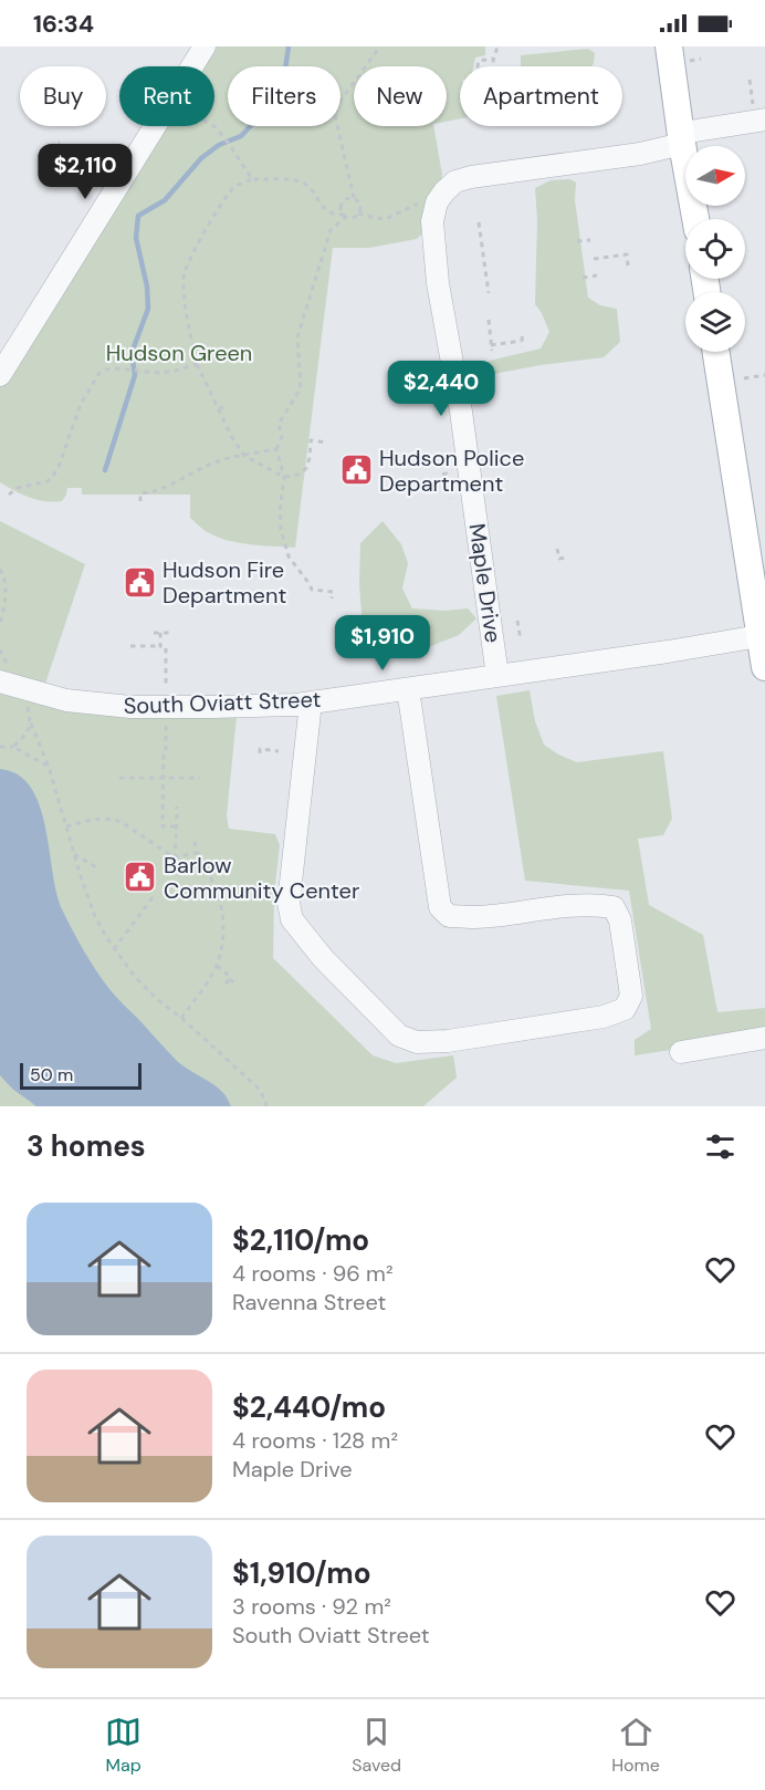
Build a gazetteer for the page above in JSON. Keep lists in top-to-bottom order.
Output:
{
  "streets": {
    "street": ["Maple Drive", "South Oviatt Street"]
  },
  "crossings": [
    ["Maple Drive", "South Oviatt Street"]
  ],
  "parks": ["Hudson Green"],
  "places": {
    "public building": ["Hudson Police Department", "Hudson Fire Department", "Barlow Community Center"]
  },
  "scale_bar": "50 m",
  "north": "right",
  "page": {
    "status": "16:34",
    "chip": [
      "Buy",
      "Rent",
      "Filters",
      "New",
      "Apartment"
    ],
    "price": ["$2,110", "$2,440", "$1,910"],
    "scale": "50 m",
    "heading": "3 homes",
    "list": [
      {
        "name": "$2,110/mo",
        "note": "4 rooms · 96 m² · Ravenna Street"
      },
      {
        "name": "$2,440/mo",
        "note": "4 rooms · 128 m² · Maple Drive"
      },
      {
        "name": "$1,910/mo",
        "note": "3 rooms · 92 m² · South Oviatt Street"
      }
    ],
    "tabs": ["Map", "Saved", "Home"]
  }
}
